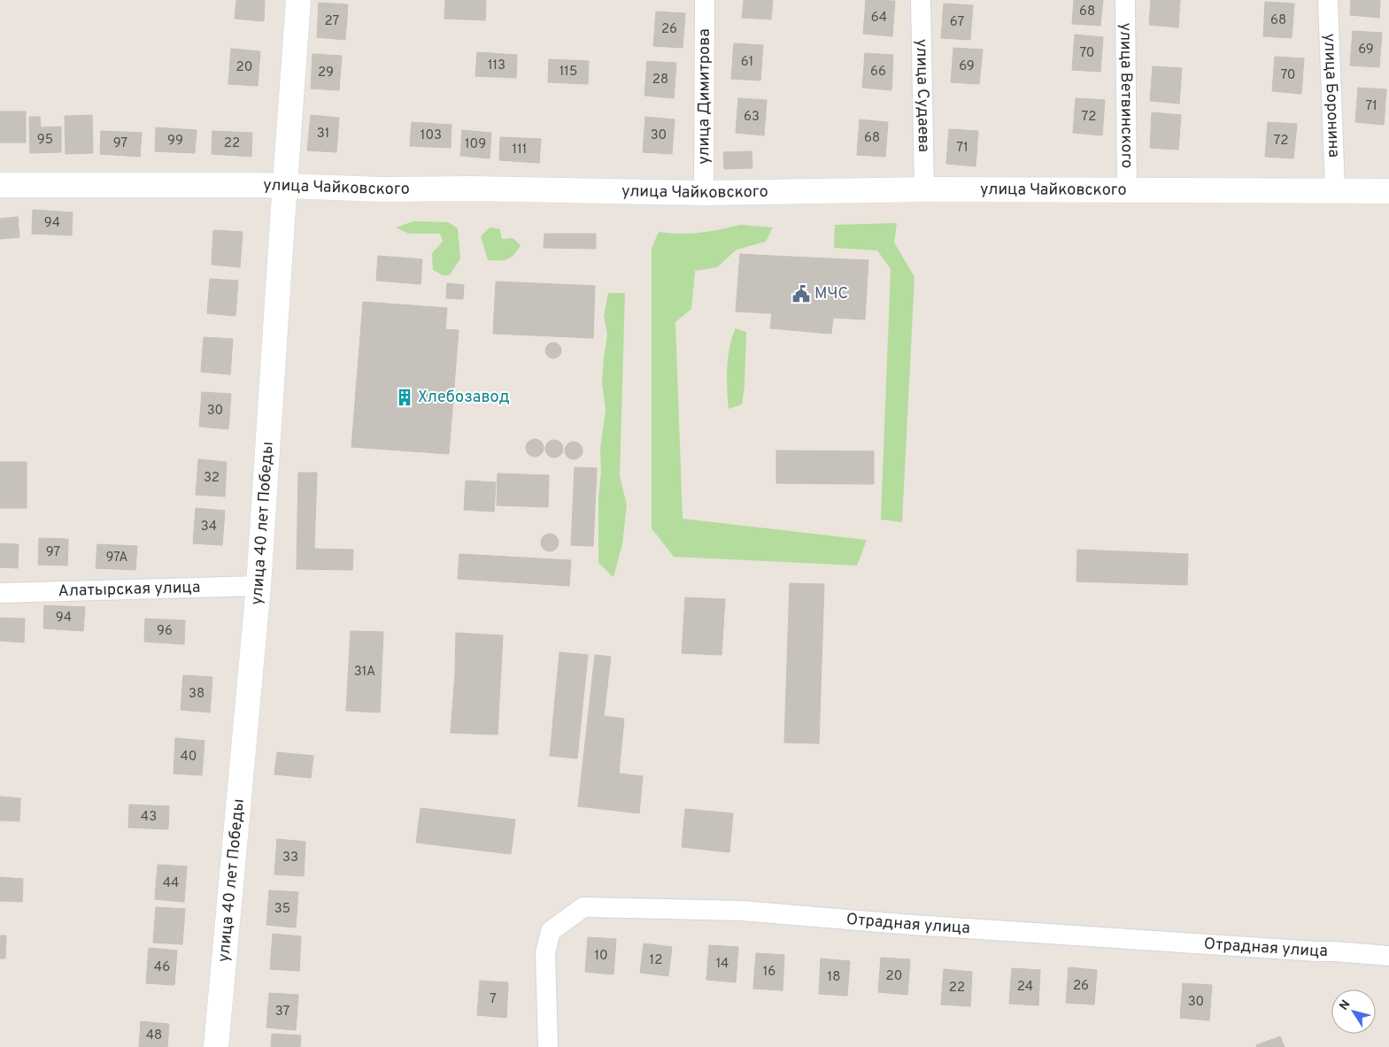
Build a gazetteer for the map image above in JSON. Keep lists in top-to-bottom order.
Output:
{
  "streets": {
    "street": [
      "улица Судаева",
      "улица Ветвинского",
      "улица Боронина",
      "улица Димитрова",
      "улица Чайковского",
      "улица 40 лет Победы",
      "Алатырская улица",
      "Отрадная улица"
    ]
  },
  "crossings": [
    ["улица Судаева", "улица Чайковского"],
    ["улица Ветвинского", "улица Чайковского"],
    ["улица Боронина", "улица Чайковского"],
    ["улица Димитрова", "улица Чайковского"],
    ["улица Чайковского", "улица 40 лет Победы"],
    ["улица 40 лет Победы", "Алатырская улица"]
  ],
  "places": {
    "public building": ["МЧС"],
    "building": ["Хлебозавод"]
  },
  "house_numbers": [
    "68",
    "64",
    "68",
    "27",
    "67",
    "26",
    "69",
    "70",
    "61",
    "113",
    "69",
    "20",
    "115",
    "66",
    "29",
    "70",
    "28",
    "71",
    "63",
    "72",
    "31",
    "103",
    "30",
    "68",
    "95",
    "99",
    "72",
    "97",
    "22",
    "109",
    "71",
    "111",
    "94",
    "30",
    "32",
    "34",
    "97",
    "97А",
    "94",
    "96",
    "31А",
    "38",
    "40",
    "43",
    "33",
    "44",
    "35",
    "10",
    "12",
    "14",
    "46",
    "16",
    "20",
    "18",
    "26",
    "24",
    "22",
    "7",
    "30",
    "37",
    "48"
  ],
  "north": "top left"
}
